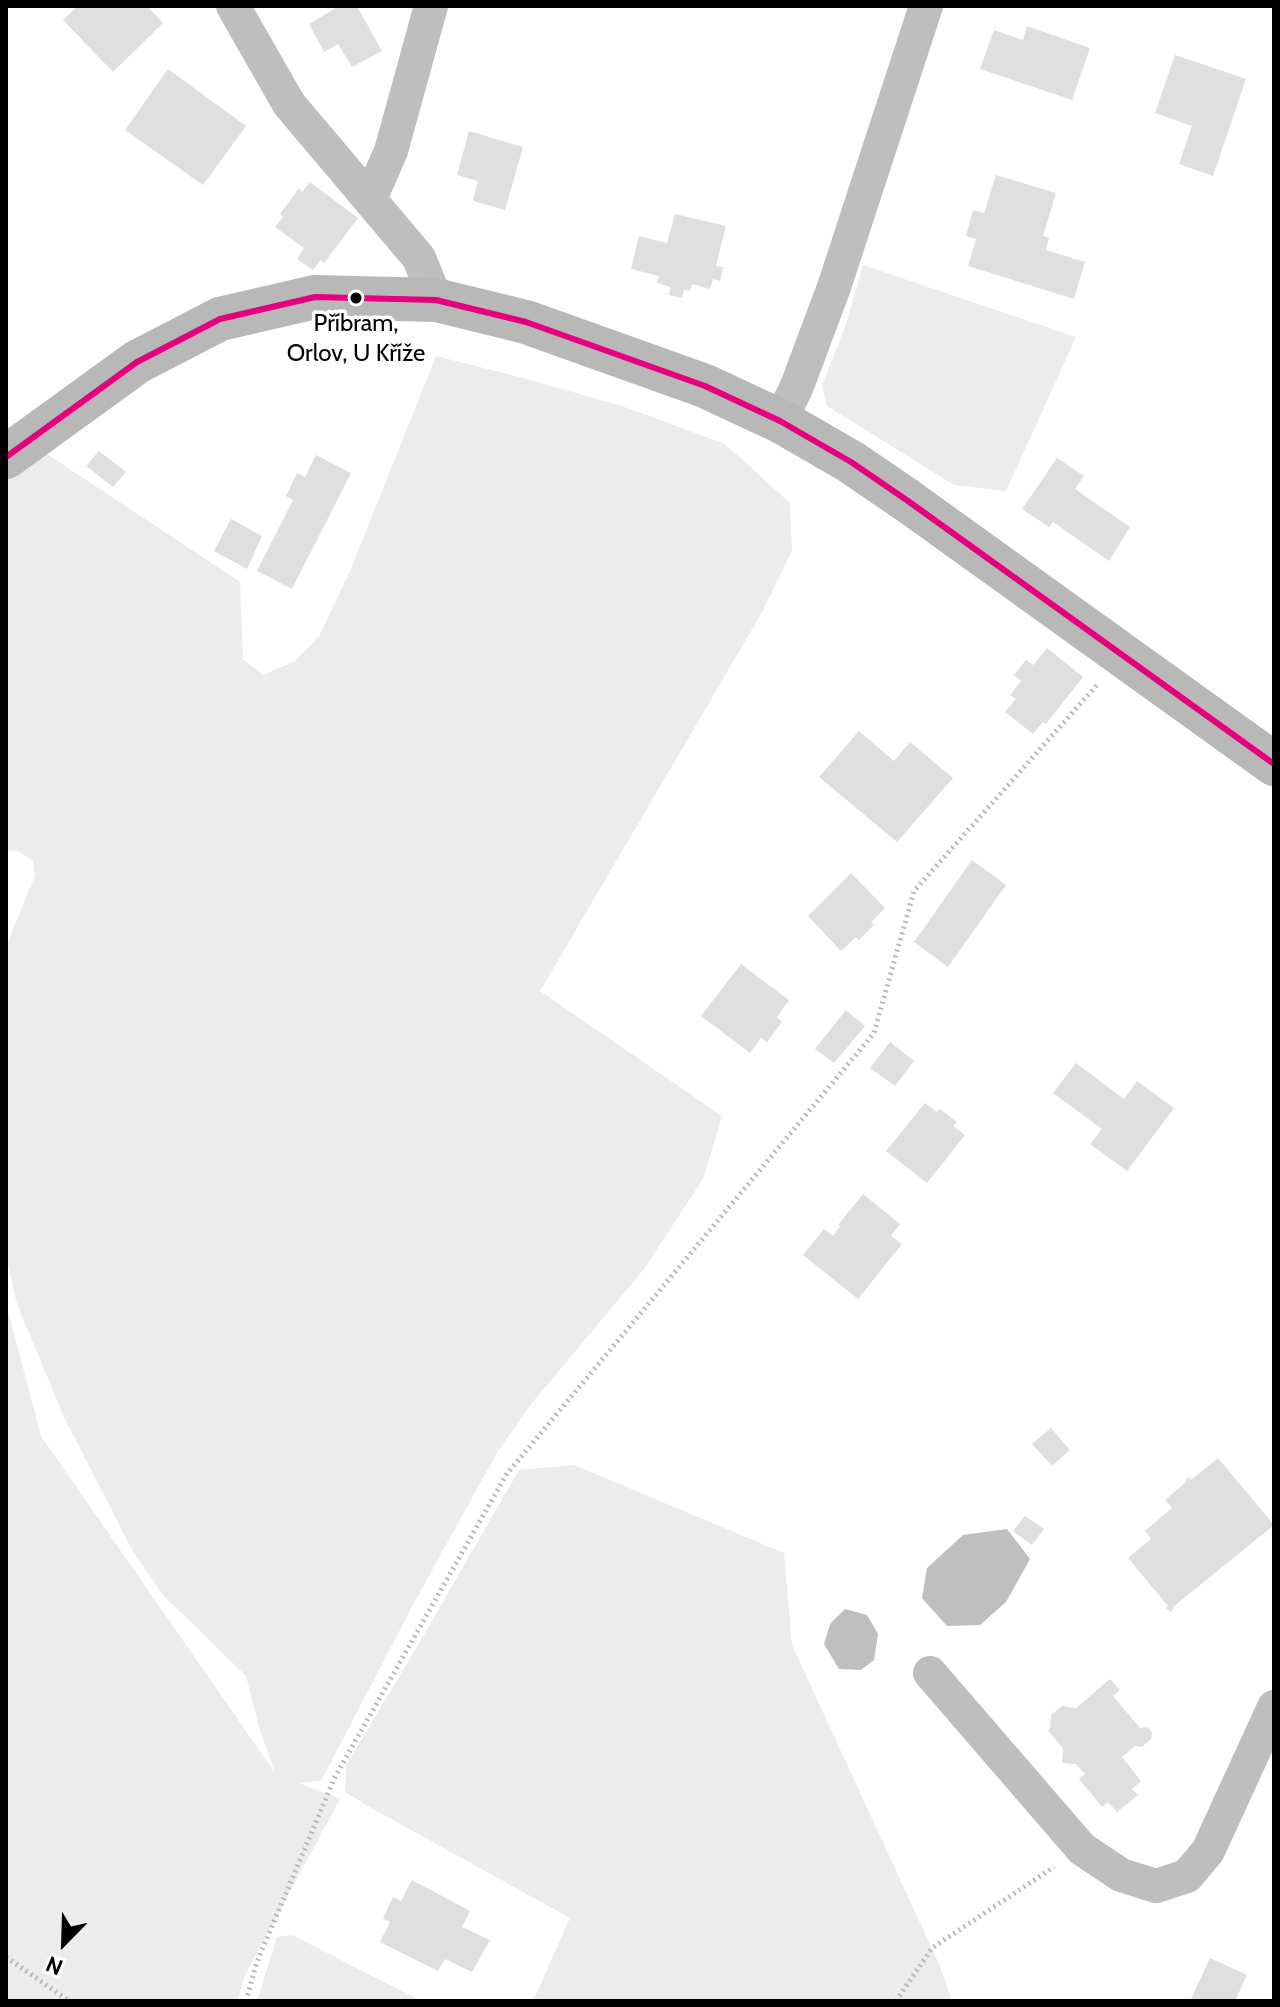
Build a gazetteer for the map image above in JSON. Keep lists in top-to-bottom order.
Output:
{
  "places": ["Příbram, Orlov, U Kříže"],
  "north": "bottom left"
}
